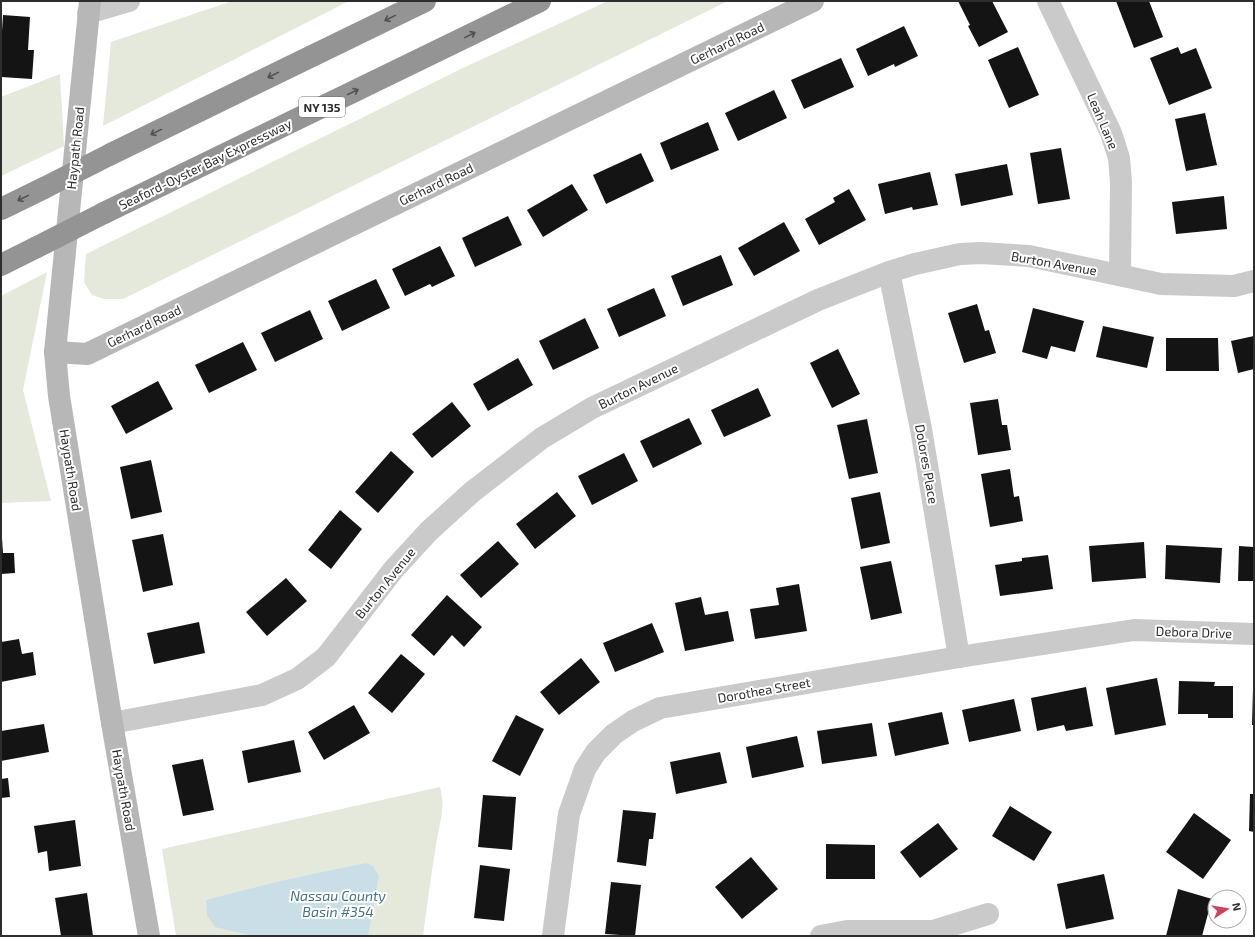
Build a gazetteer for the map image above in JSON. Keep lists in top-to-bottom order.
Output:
{
  "streets": {
    "highway": ["NY 135", "Seaford-Oyster Bay Expressway"],
    "street": [
      "Gerhard Road",
      "Leah Lane",
      "Haypath Road",
      "Burton Avenue",
      "Dolores Place",
      "Debora Drive",
      "Dorothea Street"
    ]
  },
  "crossings": [
    ["Gerhard Road", "Haypath Road"],
    ["Leah Lane", "Burton Avenue"],
    ["Haypath Road", "Burton Avenue"],
    ["Burton Avenue", "Dolores Place"],
    ["Dolores Place", "Dorothea Street"],
    ["Debora Drive", "Dorothea Street"]
  ],
  "water": ["Nassau County Basin #354"],
  "north": "right"
}
